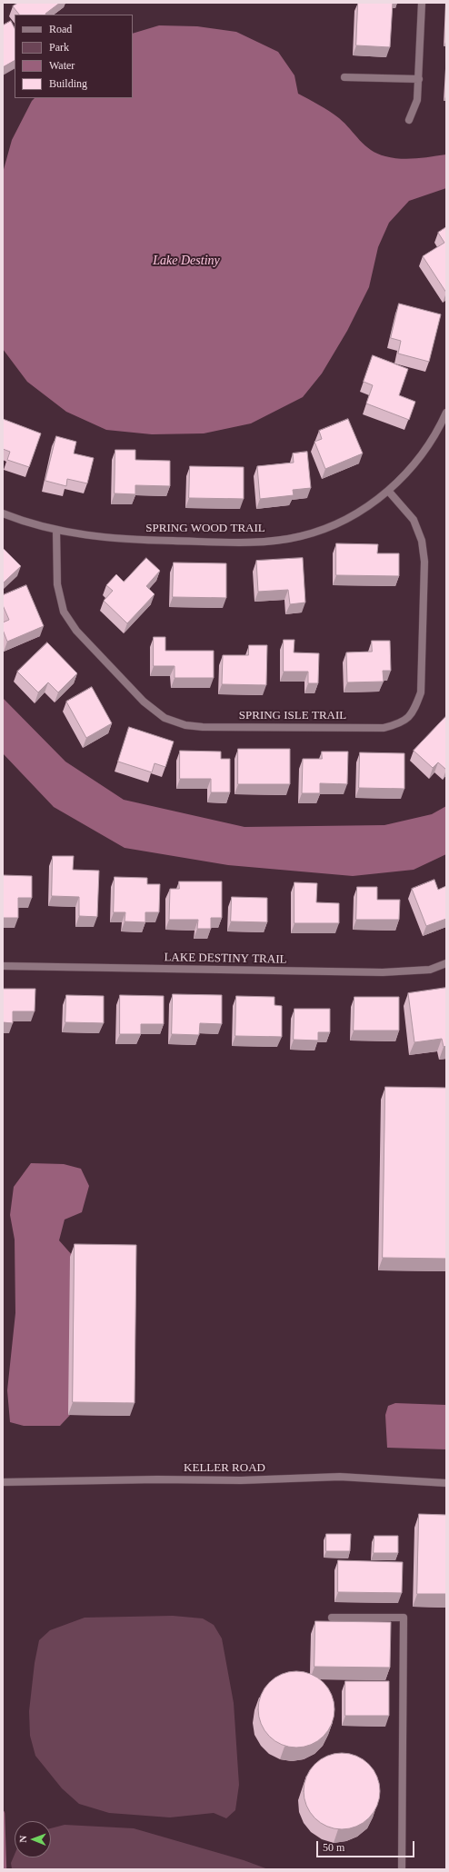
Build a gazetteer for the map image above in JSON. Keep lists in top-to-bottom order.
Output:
{
  "streets": {
    "street": [
      "SPRING WOOD TRAIL",
      "SPRING ISLE TRAIL",
      "LAKE DESTINY TRAIL",
      "KELLER ROAD"
    ]
  },
  "crossings": [
    ["SPRING WOOD TRAIL", "SPRING ISLE TRAIL"]
  ],
  "water": ["Lake Destiny"],
  "legend": [
    "Road",
    "Park",
    "Water",
    "Building"
  ],
  "scale_bar": "50 m",
  "north": "left"
}
